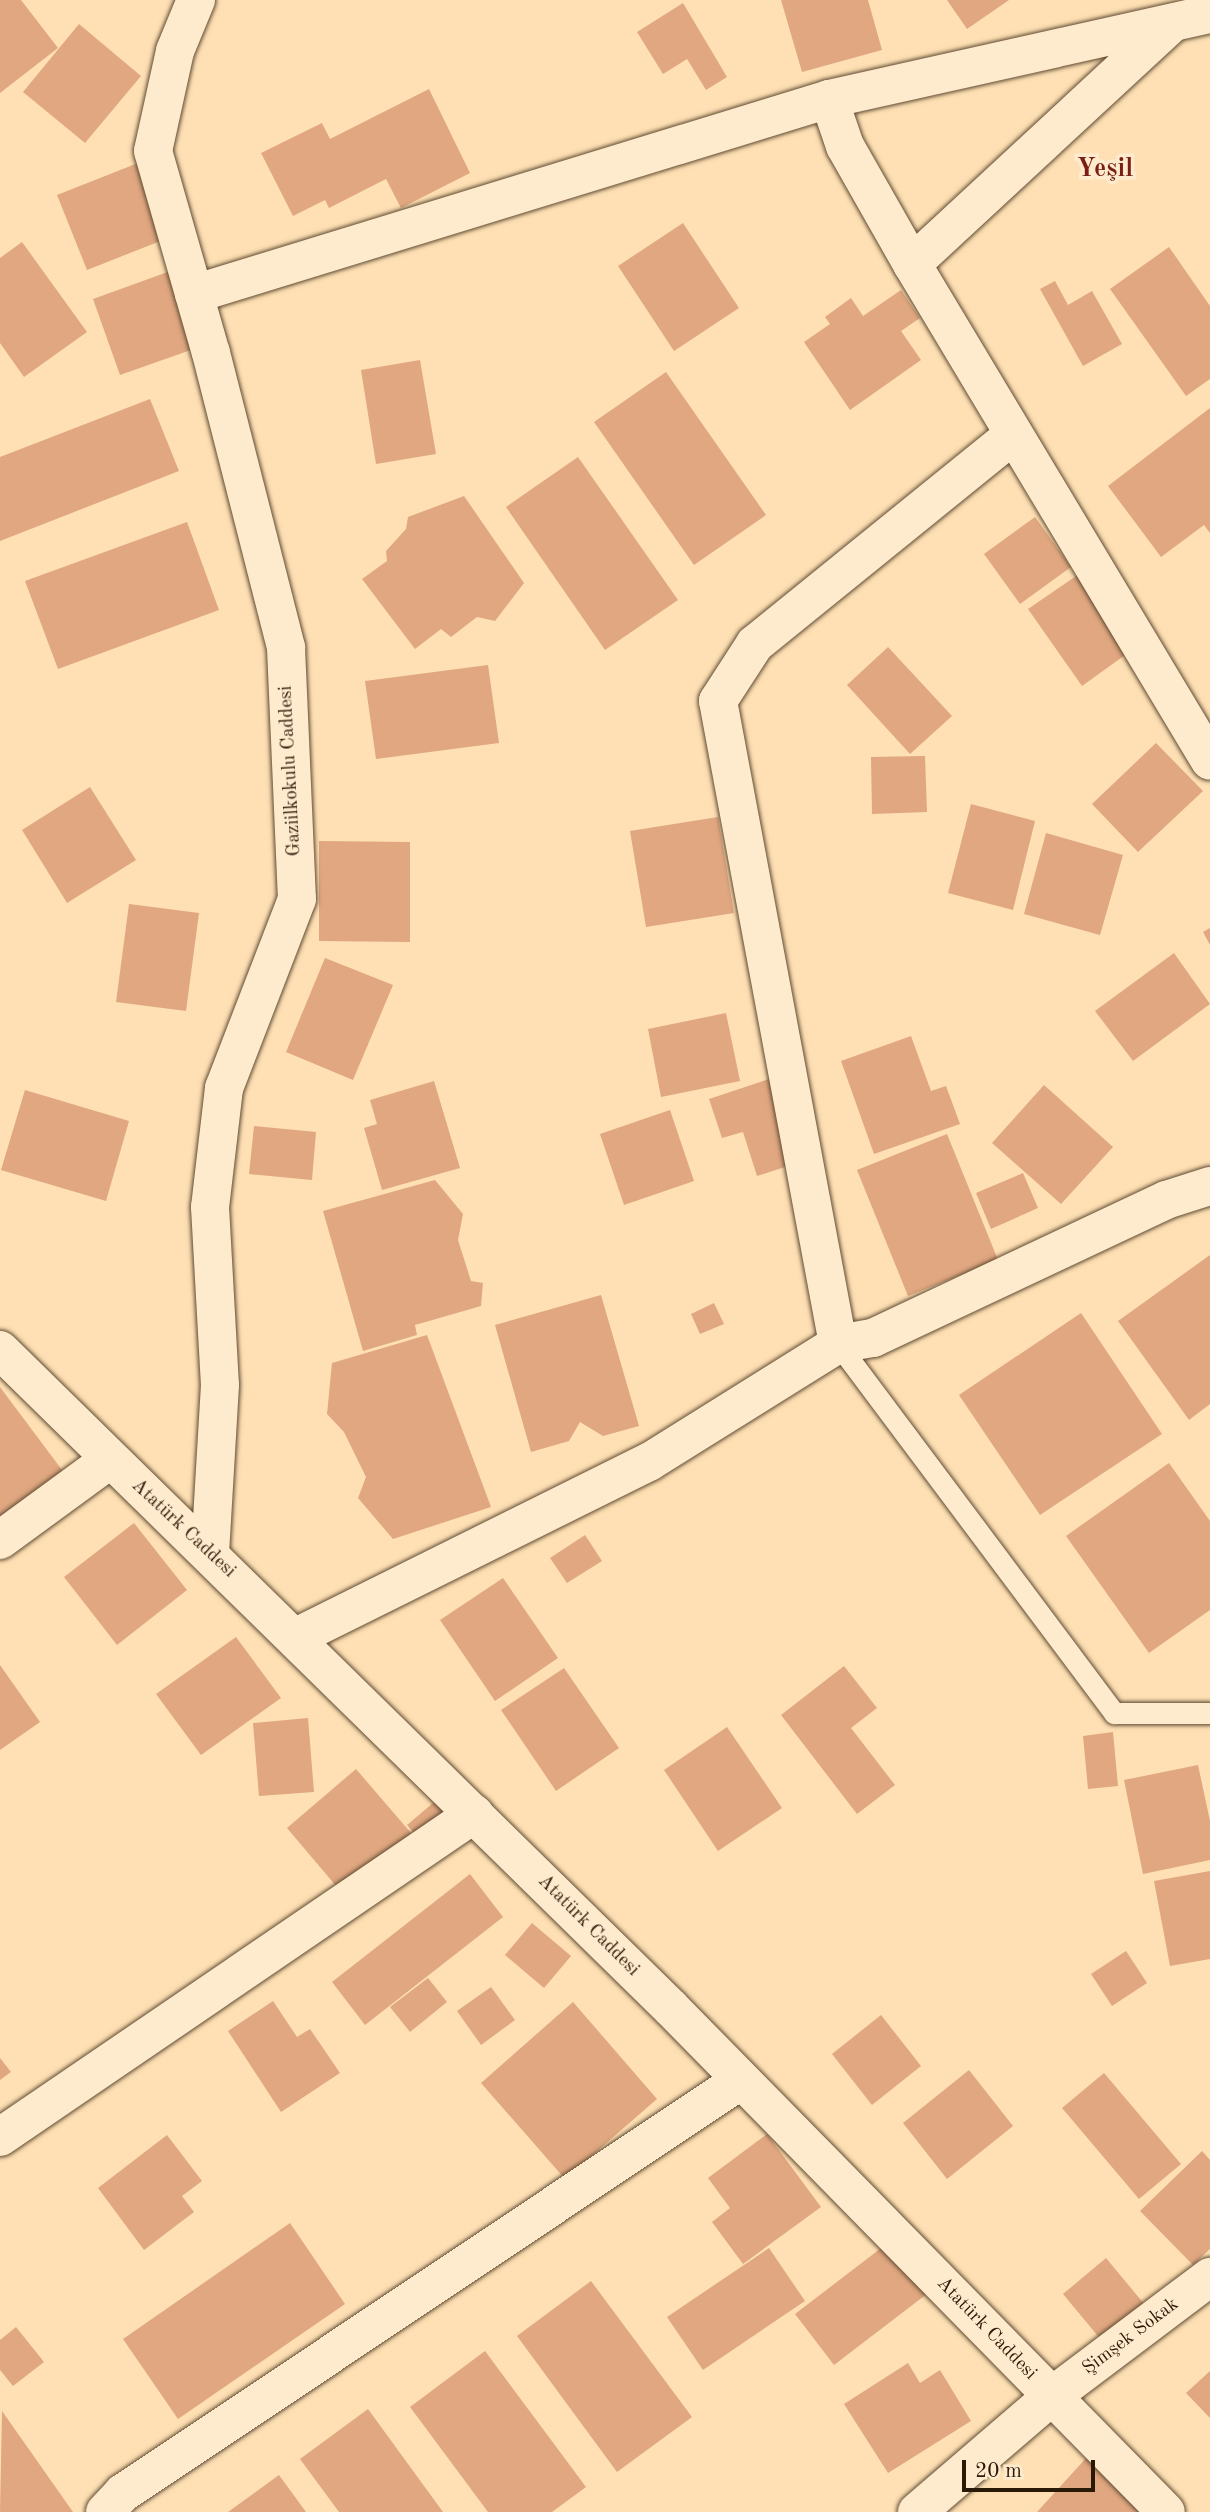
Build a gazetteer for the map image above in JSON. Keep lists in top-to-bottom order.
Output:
{
  "streets": {
    "street": ["Gaziilkokulu Caddesi", "Atatürk Caddesi", "Şimşek Sokak"]
  },
  "crossings": [
    ["Gaziilkokulu Caddesi", "Atatürk Caddesi"],
    ["Atatürk Caddesi", "Şimşek Sokak"]
  ],
  "districts": ["Yeşil"],
  "scale_bar": "20 m"
}
